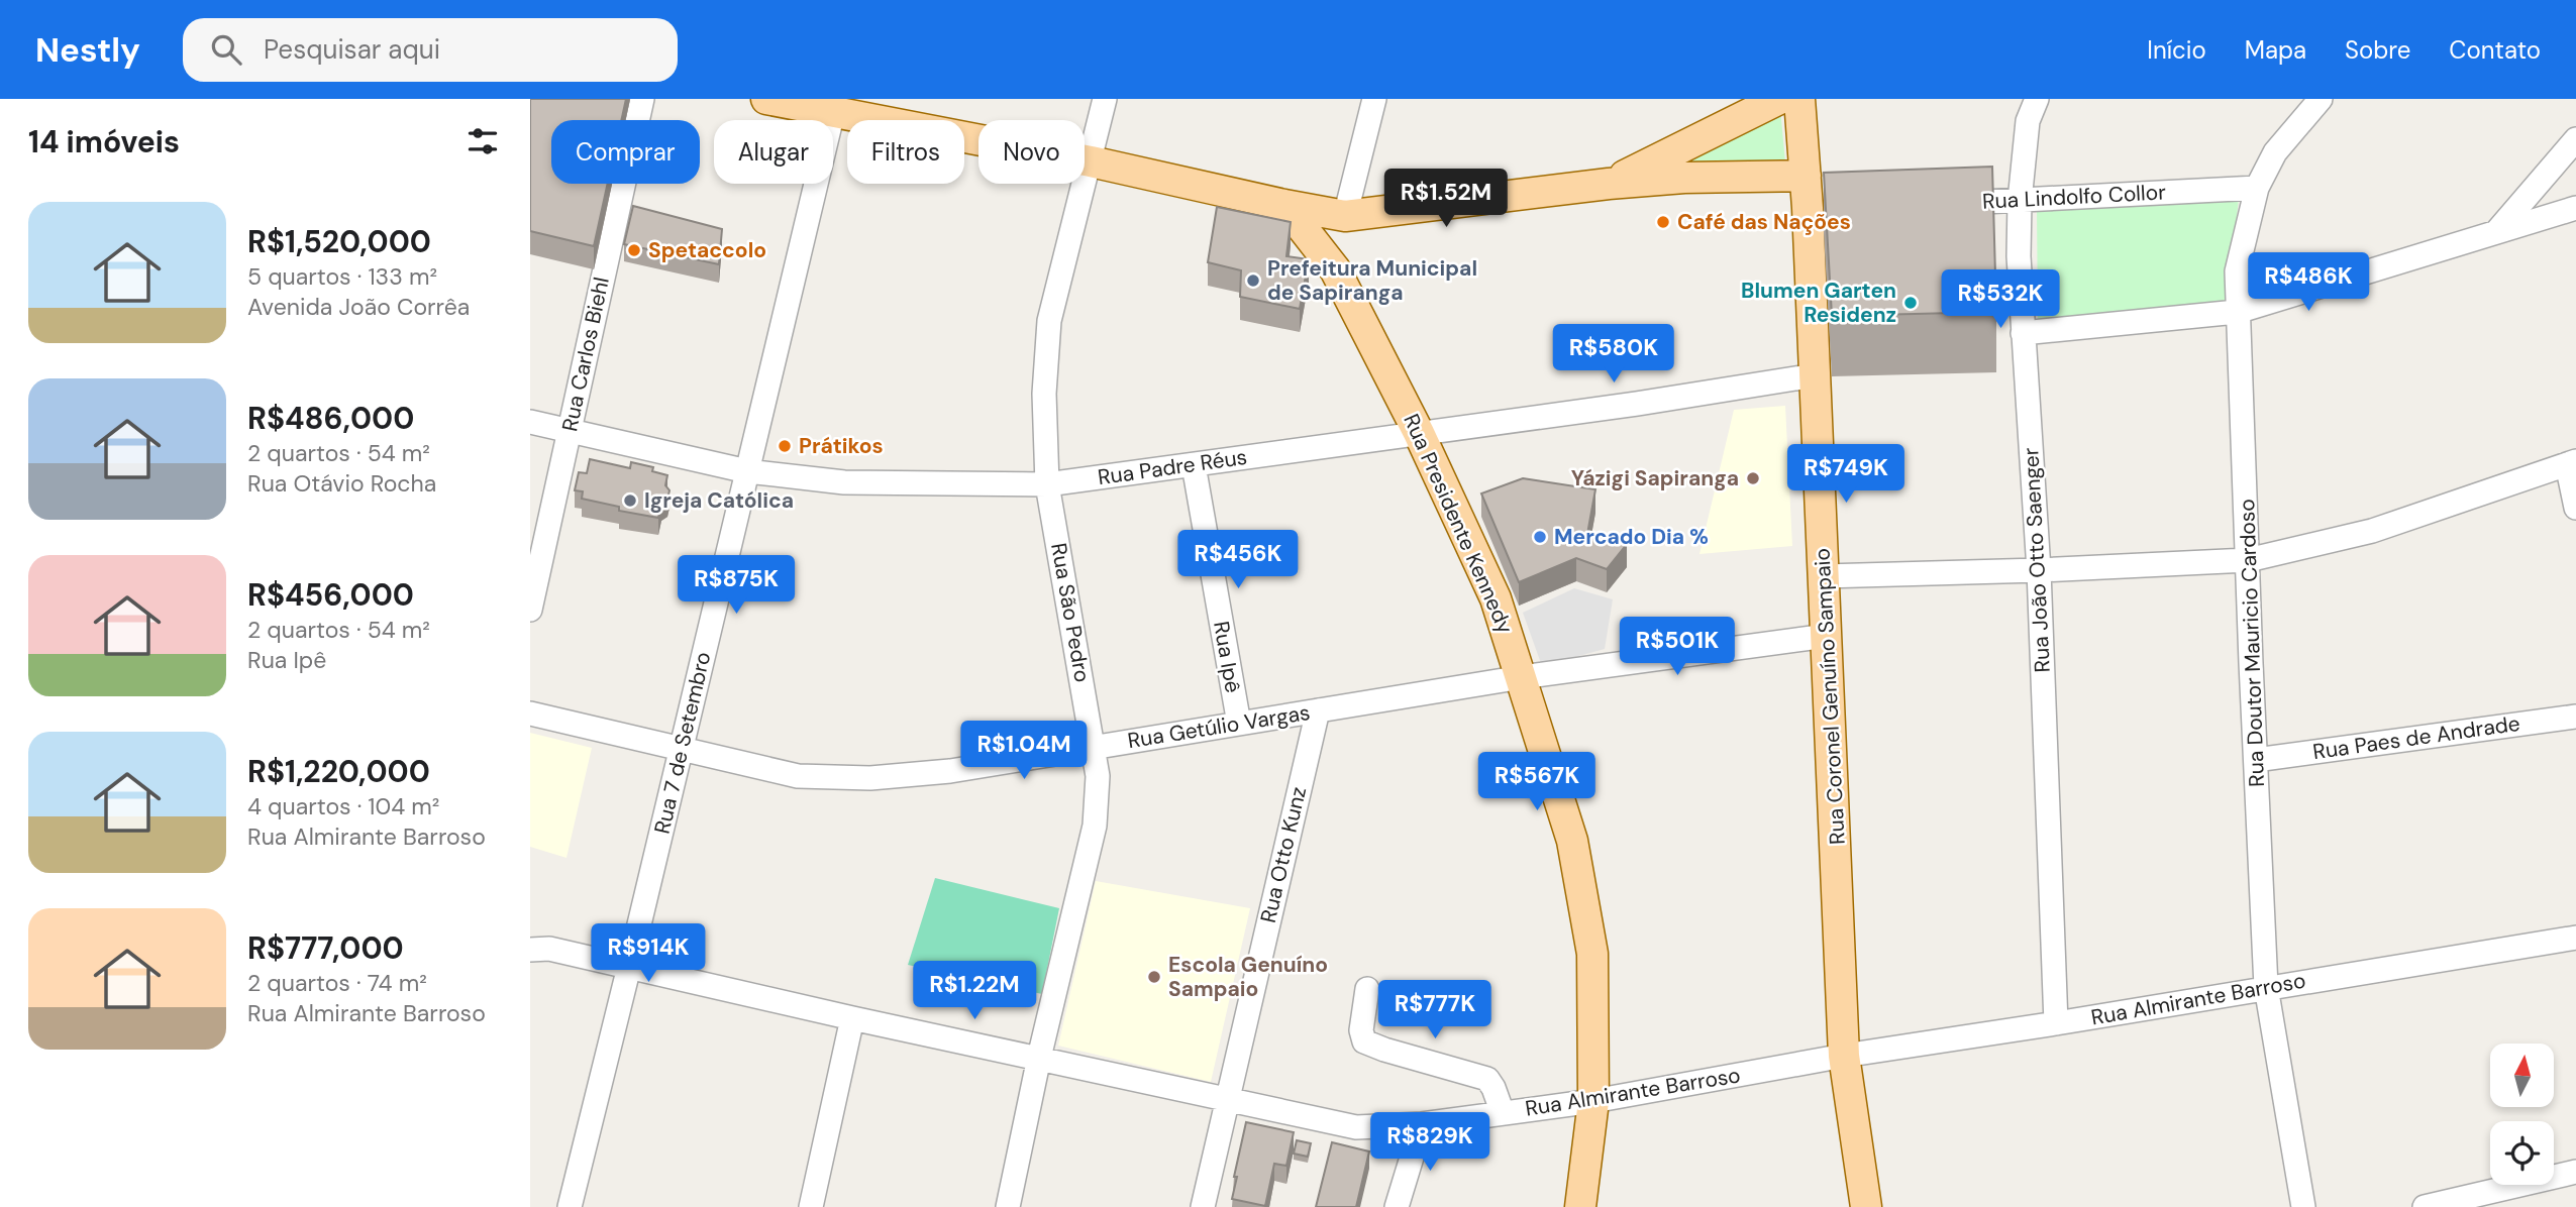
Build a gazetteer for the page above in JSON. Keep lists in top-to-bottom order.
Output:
{
  "streets": {
    "main road": ["Rua Presidente Kennedy", "Rua Coronel Genuíno Sampaio"],
    "street": [
      "Rua Lindolfo Collor",
      "Rua Carlos Biehl",
      "Rua Padre Réus",
      "Rua João Otto Saenger",
      "Rua São Pedro",
      "Rua Doutor Mauricio Cardoso",
      "Rua Ipê",
      "Rua Getúlio Vargas",
      "Rua Paes de Andrade",
      "Rua 7 de Setembro",
      "Rua Otto Kunz",
      "Rua Almirante Barroso"
    ]
  },
  "crossings": [
    ["Rua Lindolfo Collor", "Rua João Otto Saenger"],
    ["Rua Lindolfo Collor", "Rua Doutor Mauricio Cardoso"],
    ["Rua Carlos Biehl", "Rua Padre Réus"],
    ["Rua Padre Réus", "Rua Presidente Kennedy"],
    ["Rua Padre Réus", "Rua São Pedro"],
    ["Rua Padre Réus", "Rua Ipê"],
    ["Rua Padre Réus", "Rua Coronel Genuíno Sampaio"],
    ["Rua Padre Réus", "Rua 7 de Setembro"],
    ["Rua Presidente Kennedy", "Rua Getúlio Vargas"],
    ["Rua Presidente Kennedy", "Rua Almirante Barroso"],
    ["Rua João Otto Saenger", "Rua Almirante Barroso"],
    ["Rua São Pedro", "Rua Getúlio Vargas"],
    ["Rua São Pedro", "Rua Almirante Barroso"],
    ["Rua Doutor Mauricio Cardoso", "Rua Paes de Andrade"],
    ["Rua Doutor Mauricio Cardoso", "Rua Almirante Barroso"],
    ["Rua Ipê", "Rua Getúlio Vargas"],
    ["Rua Coronel Genuíno Sampaio", "Rua Getúlio Vargas"],
    ["Rua Coronel Genuíno Sampaio", "Rua Almirante Barroso"],
    ["Rua Getúlio Vargas", "Rua 7 de Setembro"],
    ["Rua Getúlio Vargas", "Rua Otto Kunz"],
    ["Rua 7 de Setembro", "Rua Almirante Barroso"],
    ["Rua Otto Kunz", "Rua Almirante Barroso"]
  ],
  "places": [
    "Café das Nações",
    "Spetaccolo",
    "Prefeitura Municipal de Sapiranga",
    "Blumen Garten Residenz",
    "Prátikos",
    "Yázigi Sapiranga",
    "Igreja Católica",
    "Mercado Dia %",
    "Escola Genuíno Sampaio"
  ],
  "north": "top",
  "page": {
    "header": "Nestly",
    "search": "Pesquisar aqui",
    "nav": [
      "Início",
      "Mapa",
      "Sobre",
      "Contato"
    ],
    "heading": "14 imóveis",
    "chip": [
      "Comprar",
      "Alugar",
      "Filtros",
      "Novo"
    ],
    "price": [
      "R$1.52M",
      "R$486K",
      "R$532K",
      "R$580K",
      "R$749K",
      "R$456K",
      "R$875K",
      "R$501K",
      "R$1.04M",
      "R$567K",
      "R$914K",
      "R$1.22M",
      "R$777K",
      "R$829K"
    ],
    "list": [
      {
        "name": "R$1,520,000",
        "note": "5 quartos · 133 m² · Avenida João Corrêa"
      },
      {
        "name": "R$486,000",
        "note": "2 quartos · 54 m² · Rua Otávio Rocha"
      },
      {
        "name": "R$456,000",
        "note": "2 quartos · 54 m² · Rua Ipê"
      },
      {
        "name": "R$1,220,000",
        "note": "4 quartos · 104 m² · Rua Almirante Barroso"
      },
      {
        "name": "R$777,000",
        "note": "2 quartos · 74 m² · Rua Almirante Barroso"
      }
    ]
  }
}
